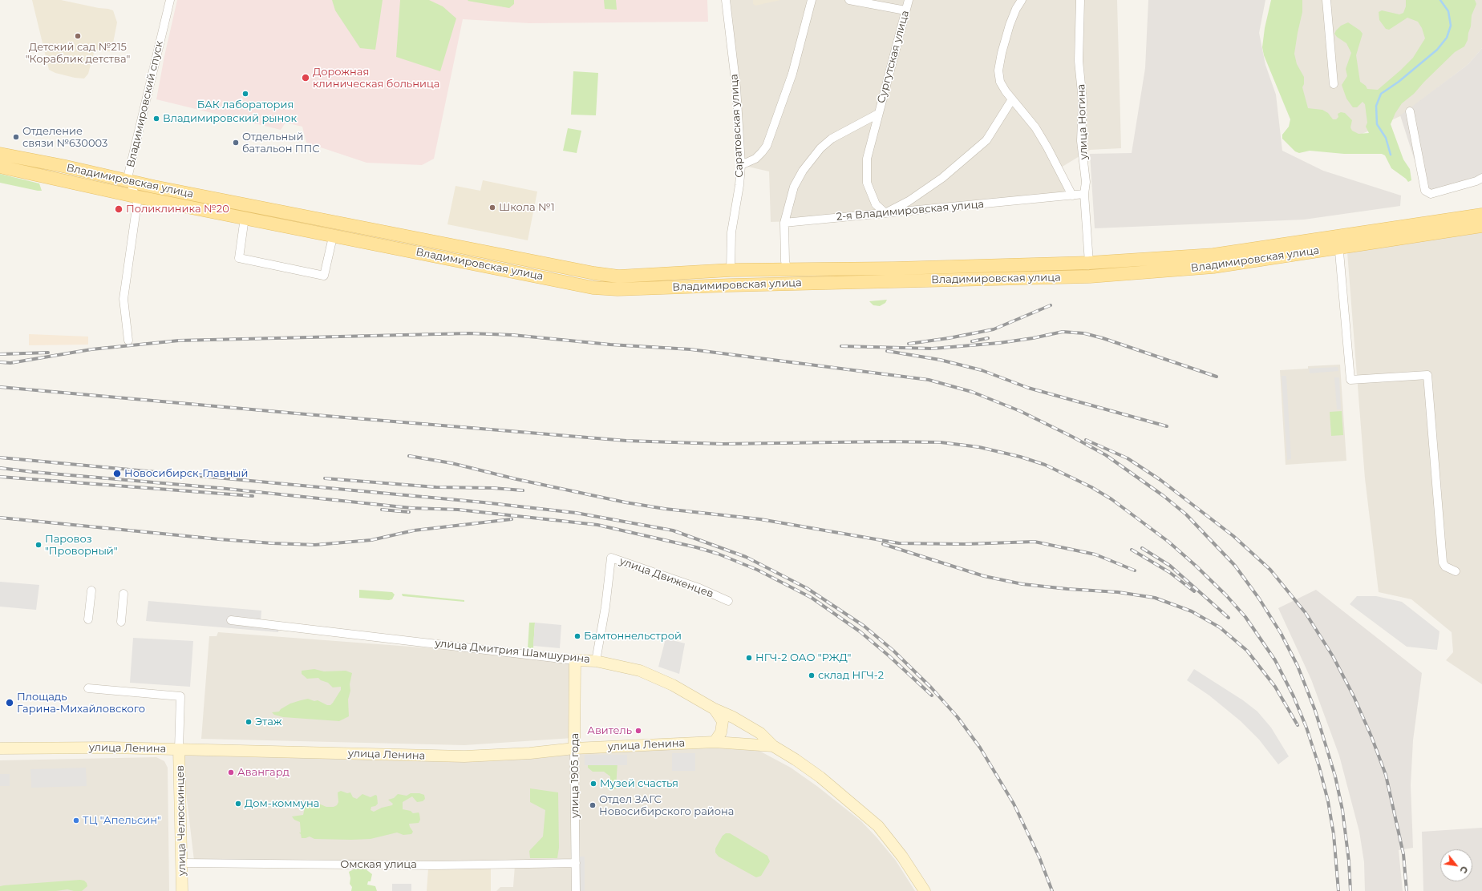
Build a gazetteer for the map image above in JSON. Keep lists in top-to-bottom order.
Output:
{
  "streets": {
    "main road": ["Владимировская улица"],
    "street": [
      "Сургутская улица",
      "Владимировский спуск",
      "улица Ногина",
      "Саратовская улица",
      "2-я Владимировская улица",
      "улица Движенцев",
      "улица Дмитрия Шамшурина",
      "улица Ленина",
      "улица 1905 года",
      "улица Челюскинцев",
      "Омская улица"
    ]
  },
  "crossings": [
    ["Сургутская улица", "2-я Владимировская улица"],
    ["Владимировский спуск", "Владимировская улица"],
    ["улица Ногина", "Владимировская улица"],
    ["улица Ногина", "2-я Владимировская улица"],
    ["Саратовская улица", "Владимировская улица"],
    ["улица Движенцев", "улица Дмитрия Шамшурина"],
    ["улица Дмитрия Шамшурина", "улица Ленина"],
    ["улица Дмитрия Шамшурина", "улица 1905 года"],
    ["улица Ленина", "улица 1905 года"],
    ["улица Ленина", "улица Челюскинцев"],
    ["улица 1905 года", "Омская улица"],
    ["улица Челюскинцев", "Омская улица"]
  ],
  "places": [
    "Детский сад №215 \"Кораблик детства\"",
    "Дорожная клиническая больница",
    "БАК лаборатория",
    "Владимировский рынок",
    "Отделение связи №630003",
    "Отдельный батальон ППС",
    "Школа №1",
    "Поликлиника №20",
    "Новосибирск-Главный",
    "Паровоз \"Проворный\"",
    "Бамтоннельстрой",
    "НГЧ-2 ОАО \"РЖД\"",
    "склад НГЧ-2",
    "Площадь Гарина-Михайловского",
    "Этаж",
    "Авитель",
    "Авангард",
    "Музей счастья",
    "Дом-коммуна",
    "Отдел ЗАГС Новосибирского района",
    "ТЦ \"Апельсин\""
  ],
  "north": "bottom right"
}
